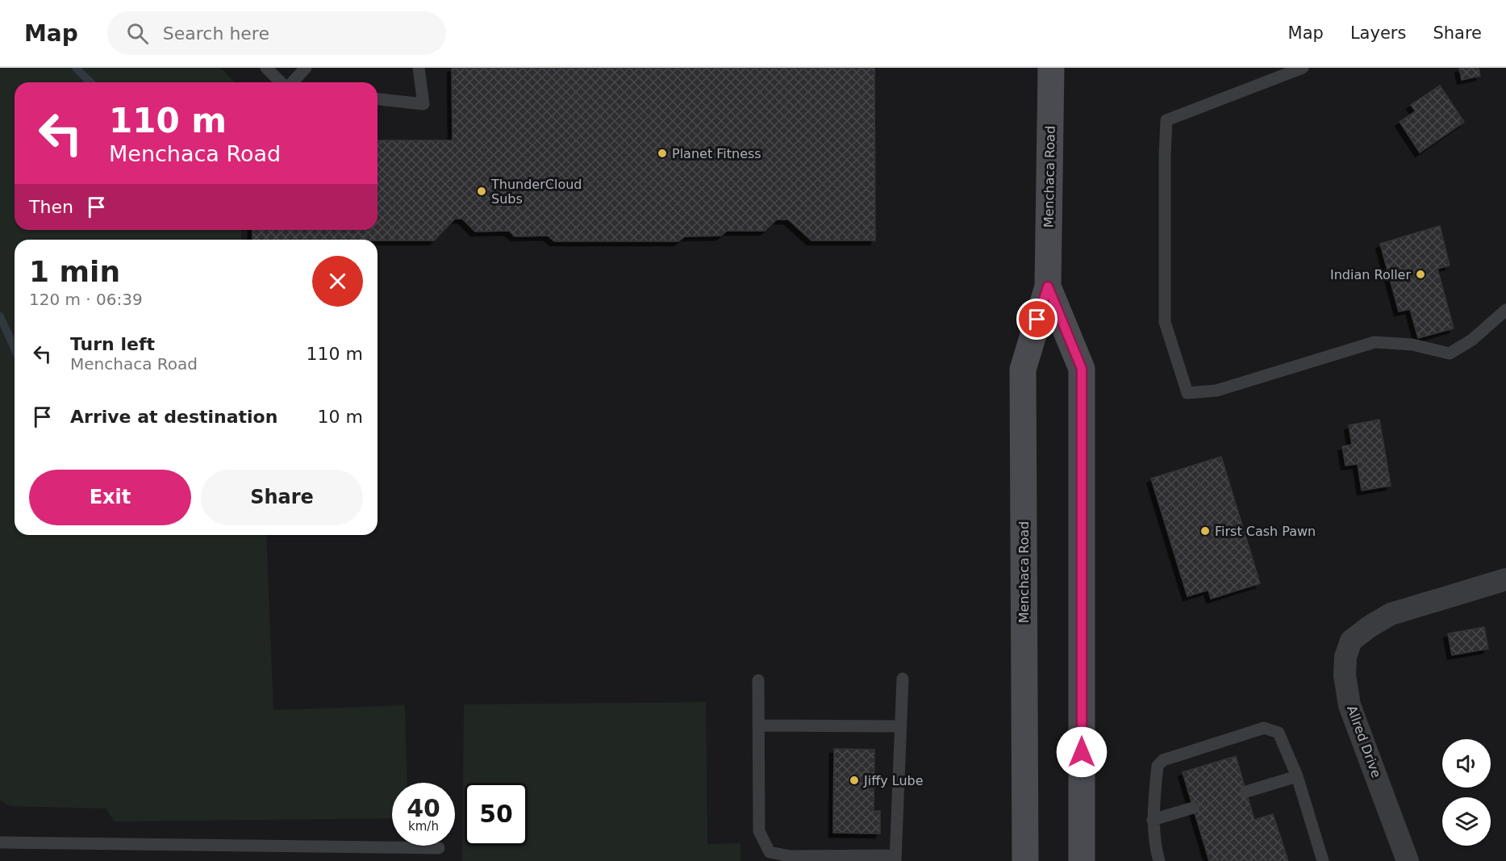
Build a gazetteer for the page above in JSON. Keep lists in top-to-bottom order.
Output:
{
  "streets": {
    "main road": ["Menchaca Road"],
    "street": ["Allred Drive"]
  },
  "places": [
    "Planet Fitness",
    "ThunderCloud Subs",
    "Indian Roller",
    "First Cash Pawn",
    "Jiffy Lube"
  ],
  "page": {
    "header": "Map",
    "search": "Search here",
    "nav": ["Map", "Layers", "Share"],
    "turn": ["110 m", "Menchaca Road"],
    "then": "Then",
    "heading": ["1 min", "120 m · 06:39"],
    "list": [
      {
        "name": "Turn left",
        "note": "Menchaca Road",
        "value": "110 m"
      },
      {
        "name": "Arrive at destination",
        "value": "10 m"
      }
    ],
    "buttons": ["Exit", "Share"],
    "speed": "40 km/h",
    "limit": "50"
  }
}
